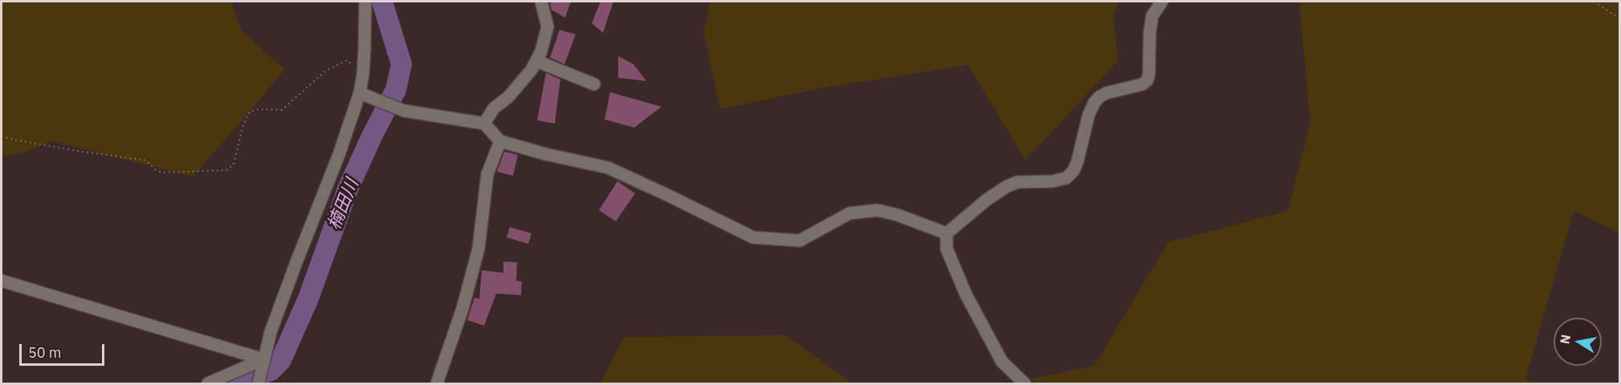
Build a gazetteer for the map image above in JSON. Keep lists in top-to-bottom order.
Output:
{
  "water": ["楠田川"],
  "scale_bar": "50 m",
  "north": "left"
}
